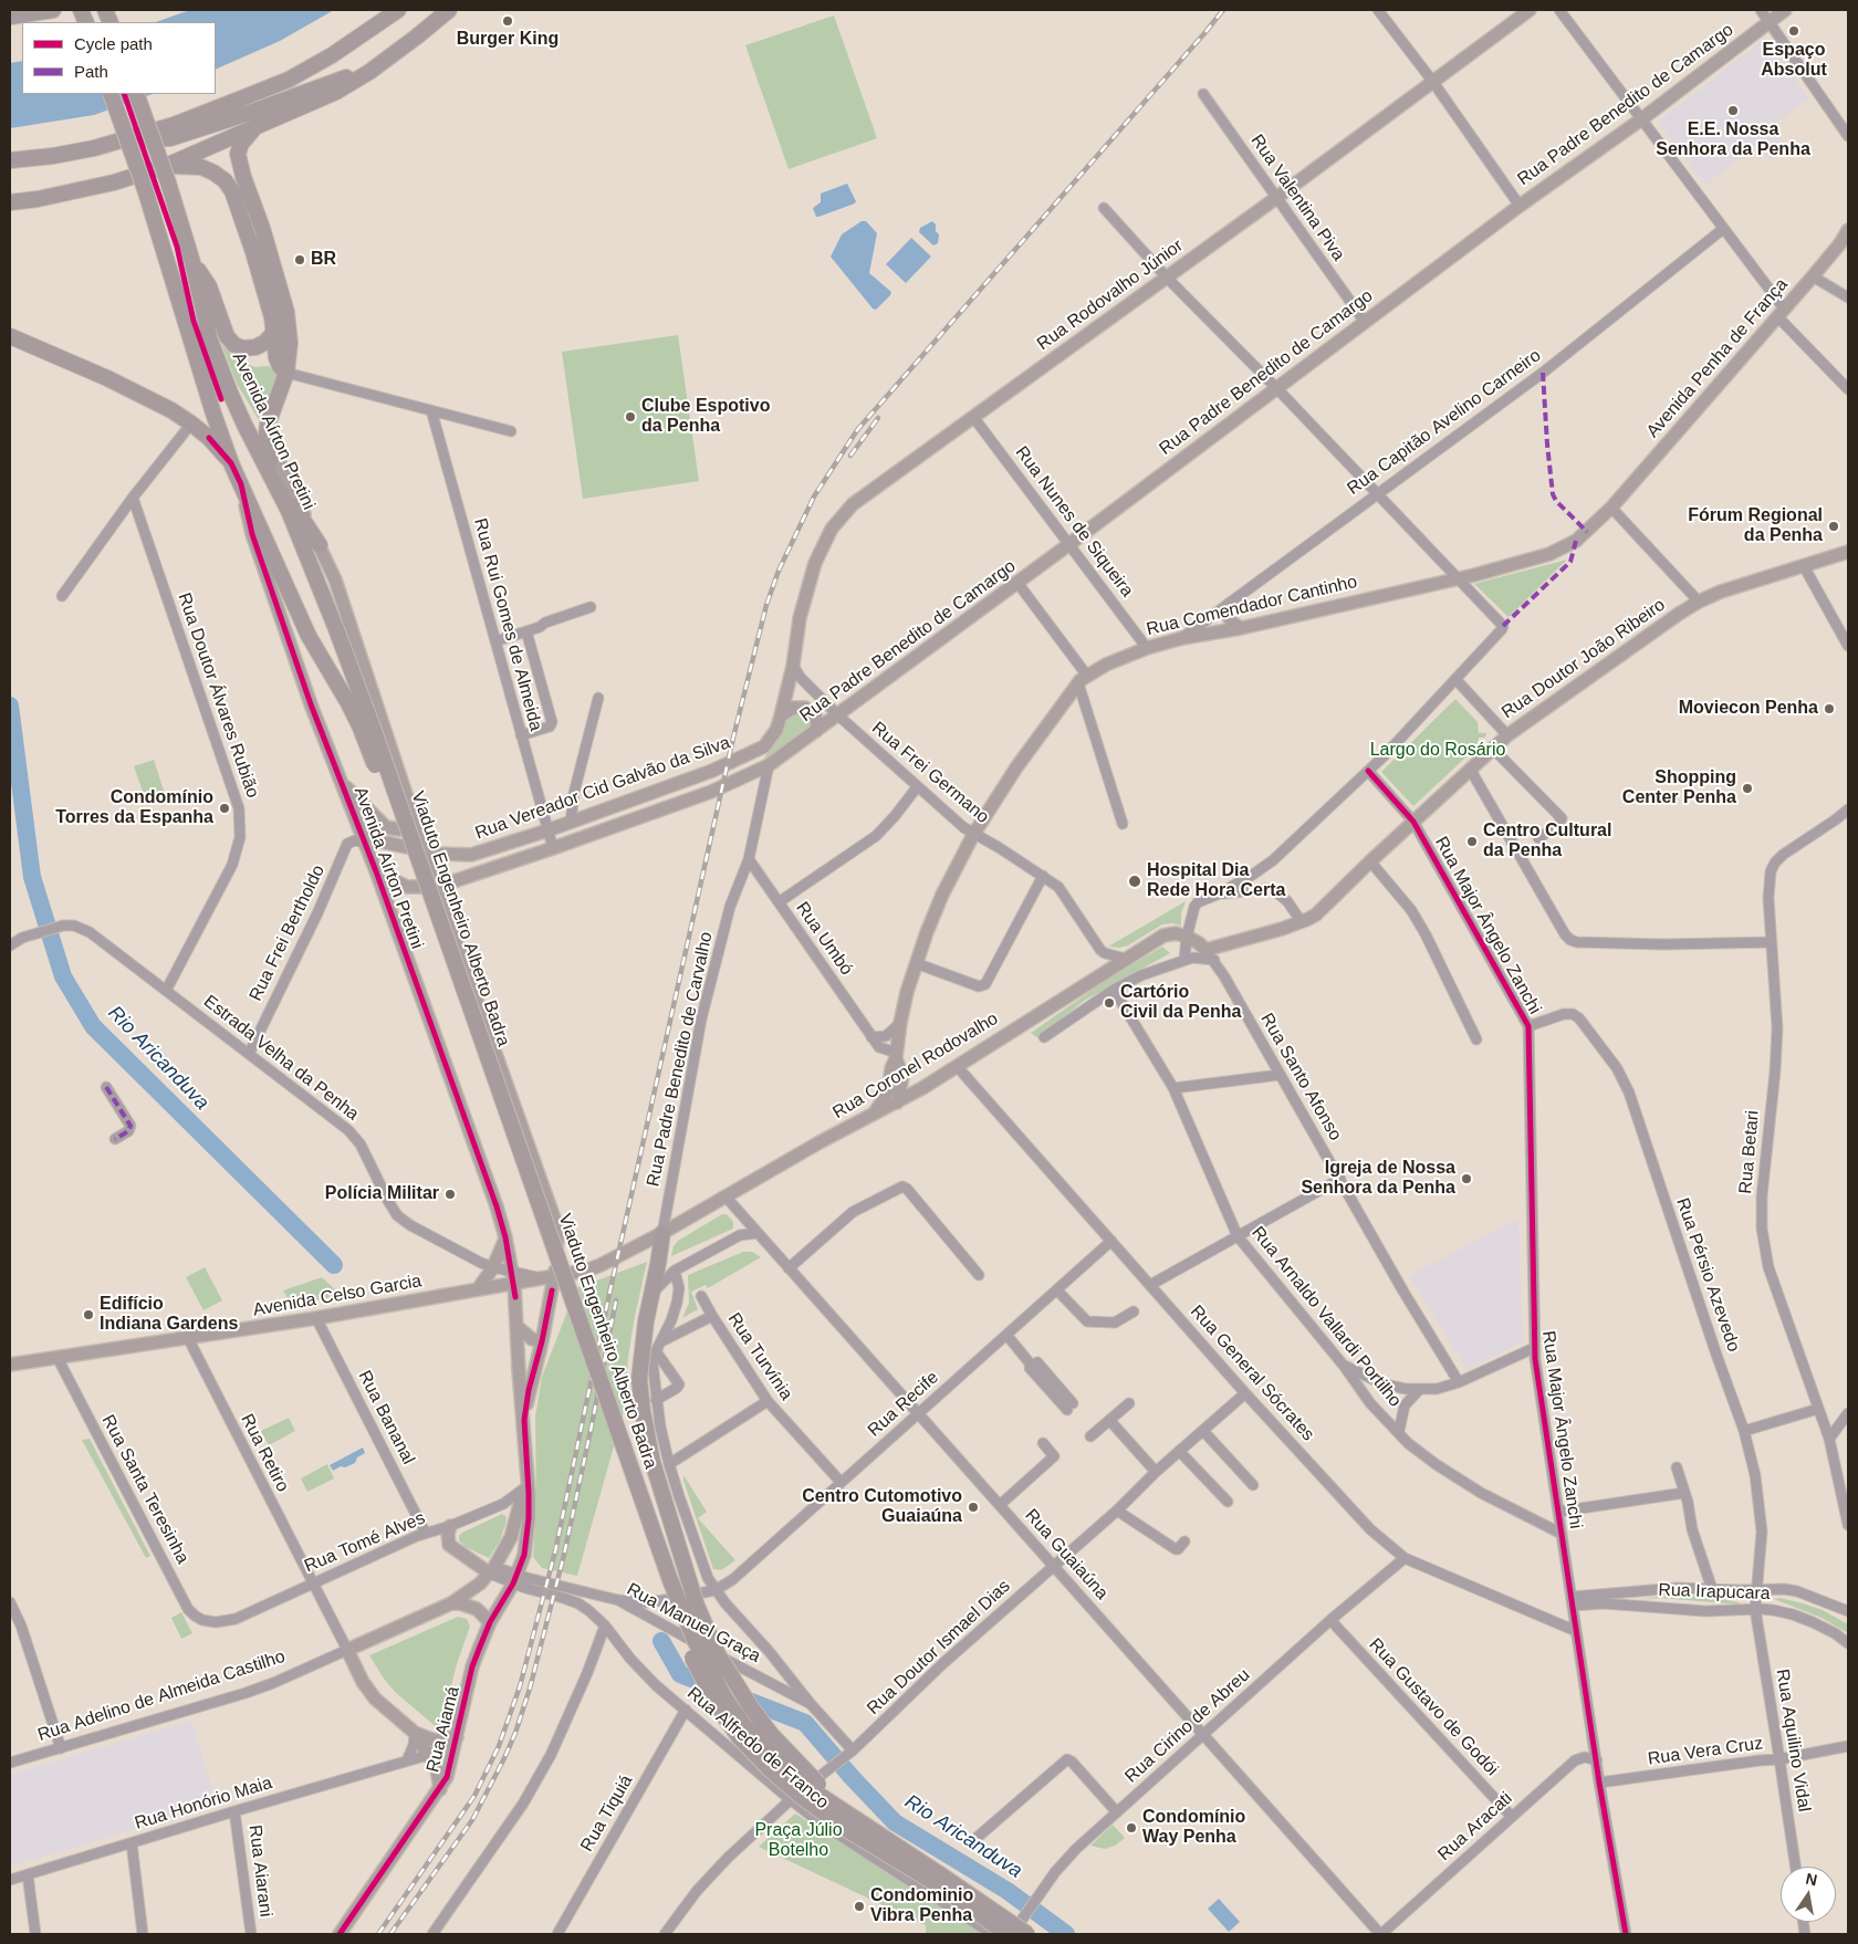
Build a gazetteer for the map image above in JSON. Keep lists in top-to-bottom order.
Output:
{
  "streets": {
    "highway": ["Avenida Aírton Pretini", "Viaduto Engenheiro Alberto Badra"],
    "main road": [
      "Rua Padre Benedito de Camargo",
      "Rua Rodovalho Júnior",
      "Avenida Penha de França",
      "Rua Comendador Cantinho",
      "Rua Doutor João Ribeiro",
      "Rua Vereador Cid Galvão da Silva",
      "Rua Coronel Rodovalho",
      "Avenida Celso Garcia",
      "Rua Adelino de Almeida Castilho",
      "Rua Aiamá"
    ],
    "street": [
      "Rua Valentina Piva",
      "Rua Capitão Avelino Carneiro",
      "Rua Nunes de Siqueira",
      "Rua Rui Gomes de Almeida",
      "Rua Doutor Álvares Rubião",
      "Rua Frei Germano",
      "Rua Major Ângelo Zanchi",
      "Rua Frei Bertholdo",
      "Rua Umbó",
      "Estrada Velha da Penha",
      "Rua Padre Benedito de Carvalho",
      "Rua Santo Afonso",
      "Rua Betari",
      "Rua Pérsio Azevedo",
      "Rua Arnaldo Vallardi Portilho",
      "Rua Turvínia",
      "Rua General Sócrates",
      "Rua Recife",
      "Rua Bananal",
      "Rua Retiro",
      "Rua Santa Teresinha",
      "Rua Tomé Alves",
      "Rua Guaiaúna",
      "Rua Irapucara",
      "Rua Manuel Graça",
      "Rua Doutor Ismael Dias",
      "Rua Gustavo de Godói",
      "Rua Cirino de Abreu",
      "Rua Aquilino Vidal",
      "Rua Alfredo de Franco",
      "Rua Vera Cruz",
      "Rua Honório Maia",
      "Rua Tiquiá",
      "Rua Aracati",
      "Rua Aiarani"
    ]
  },
  "crossings": [
    ["Rua Padre Benedito de Camargo", "Rua Valentina Piva"],
    ["Rua Padre Benedito de Camargo", "Rua Nunes de Siqueira"],
    ["Rua Padre Benedito de Camargo", "Rua Frei Germano"],
    ["Rua Padre Benedito de Camargo", "Rua Vereador Cid Galvão da Silva"],
    ["Rua Padre Benedito de Camargo", "Rua Padre Benedito de Carvalho"],
    ["Rua Valentina Piva", "Rua Rodovalho Júnior"],
    ["Rua Rodovalho Júnior", "Rua Nunes de Siqueira"],
    ["Rua Rodovalho Júnior", "Rua Frei Germano"],
    ["Rua Rodovalho Júnior", "Rua Vereador Cid Galvão da Silva"],
    ["Avenida Penha de França", "Rua Comendador Cantinho"],
    ["Rua Capitão Avelino Carneiro", "Rua Comendador Cantinho"],
    ["Avenida Aírton Pretini", "Rua Vereador Cid Galvão da Silva"],
    ["Avenida Aírton Pretini", "Viaduto Engenheiro Alberto Badra"],
    ["Avenida Aírton Pretini", "Rua Frei Bertholdo"],
    ["Avenida Aírton Pretini", "Estrada Velha da Penha"],
    ["Avenida Aírton Pretini", "Avenida Celso Garcia"],
    ["Rua Nunes de Siqueira", "Rua Comendador Cantinho"],
    ["Rua Comendador Cantinho", "Rua Frei Germano"],
    ["Rua Comendador Cantinho", "Rua Umbó"],
    ["Rua Comendador Cantinho", "Rua Coronel Rodovalho"],
    ["Rua Rui Gomes de Almeida", "Rua Vereador Cid Galvão da Silva"],
    ["Rua Doutor João Ribeiro", "Rua Major Ângelo Zanchi"],
    ["Rua Doutor Álvares Rubião", "Estrada Velha da Penha"],
    ["Rua Frei Germano", "Rua Vereador Cid Galvão da Silva"],
    ["Rua Frei Germano", "Rua Coronel Rodovalho"],
    ["Rua Vereador Cid Galvão da Silva", "Rua Frei Bertholdo"],
    ["Rua Vereador Cid Galvão da Silva", "Rua Padre Benedito de Carvalho"],
    ["Viaduto Engenheiro Alberto Badra", "Rua Cirino de Abreu"],
    ["Rua Major Ângelo Zanchi", "Rua Pérsio Azevedo"],
    ["Rua Major Ângelo Zanchi", "Rua Arnaldo Vallardi Portilho"],
    ["Rua Major Ângelo Zanchi", "Rua General Sócrates"],
    ["Rua Major Ângelo Zanchi", "Rua Irapucara"],
    ["Rua Major Ângelo Zanchi", "Rua Vera Cruz"],
    ["Rua Major Ângelo Zanchi", "Rua Aracati"],
    ["Rua Frei Bertholdo", "Estrada Velha da Penha"],
    ["Rua Umbó", "Rua Padre Benedito de Carvalho"],
    ["Estrada Velha da Penha", "Avenida Celso Garcia"],
    ["Rua Padre Benedito de Carvalho", "Rua Coronel Rodovalho"],
    ["Rua Padre Benedito de Carvalho", "Avenida Celso Garcia"],
    ["Rua Coronel Rodovalho", "Avenida Celso Garcia"],
    ["Rua Coronel Rodovalho", "Rua General Sócrates"],
    ["Rua Coronel Rodovalho", "Rua Guaiaúna"],
    ["Rua Pérsio Azevedo", "Rua Irapucara"],
    ["Rua Pérsio Azevedo", "Rua Aquilino Vidal"],
    ["Avenida Celso Garcia", "Rua Bananal"],
    ["Avenida Celso Garcia", "Rua Retiro"],
    ["Avenida Celso Garcia", "Rua Santa Teresinha"],
    ["Rua Turvínia", "Rua Recife"],
    ["Rua General Sócrates", "Rua Recife"],
    ["Rua General Sócrates", "Rua Doutor Ismael Dias"],
    ["Rua General Sócrates", "Rua Cirino de Abreu"],
    ["Rua Recife", "Rua Guaiaúna"],
    ["Rua Bananal", "Rua Tomé Alves"],
    ["Rua Retiro", "Rua Tomé Alves"],
    ["Rua Retiro", "Rua Adelino de Almeida Castilho"],
    ["Rua Santa Teresinha", "Rua Tomé Alves"],
    ["Rua Tomé Alves", "Rua Adelino de Almeida Castilho"],
    ["Rua Tomé Alves", "Rua Aiamá"],
    ["Rua Guaiaúna", "Rua Doutor Ismael Dias"],
    ["Rua Guaiaúna", "Rua Cirino de Abreu"],
    ["Rua Guaiaúna", "Rua Aracati"],
    ["Rua Irapucara", "Rua Aquilino Vidal"],
    ["Rua Manuel Graça", "Rua Doutor Ismael Dias"],
    ["Rua Manuel Graça", "Rua Adelino de Almeida Castilho"],
    ["Rua Manuel Graça", "Rua Aiamá"],
    ["Rua Manuel Graça", "Rua Alfredo de Franco"],
    ["Rua Doutor Ismael Dias", "Rua Alfredo de Franco"],
    ["Rua Adelino de Almeida Castilho", "Rua Aiamá"],
    ["Rua Gustavo de Godói", "Rua Cirino de Abreu"],
    ["Rua Gustavo de Godói", "Rua Aracati"],
    ["Rua Aiamá", "Rua Alfredo de Franco"],
    ["Rua Aiamá", "Rua Honório Maia"],
    ["Rua Aquilino Vidal", "Rua Vera Cruz"],
    ["Rua Alfredo de Franco", "Rua Tiquiá"],
    ["Rua Honório Maia", "Rua Aiarani"]
  ],
  "water": ["Rio Aricanduva"],
  "parks": ["Largo do Rosário", "Praça Júlio Botelho"],
  "places": [
    "Burger King",
    "Espaço Absolut",
    "E.E. Nossa Senhora da Penha",
    "BR",
    "Clube Espotivo da Penha",
    "Fórum Regional da Penha",
    "Moviecon Penha",
    "Shopping Center Penha",
    "Condomínio Torres da Espanha",
    "Centro Cultural da Penha",
    "Hospital Dia Rede Hora Certa",
    "Cartório Civil da Penha",
    "Igreja de Nossa Senhora da Penha",
    "Polícia Militar",
    "Edifício Indiana Gardens",
    "Centro Cutomotivo Guaiaúna",
    "Condomínio Way Penha",
    "Condominio Vibra Penha"
  ],
  "legend": ["Cycle path", "Path"],
  "north": "top"
}
